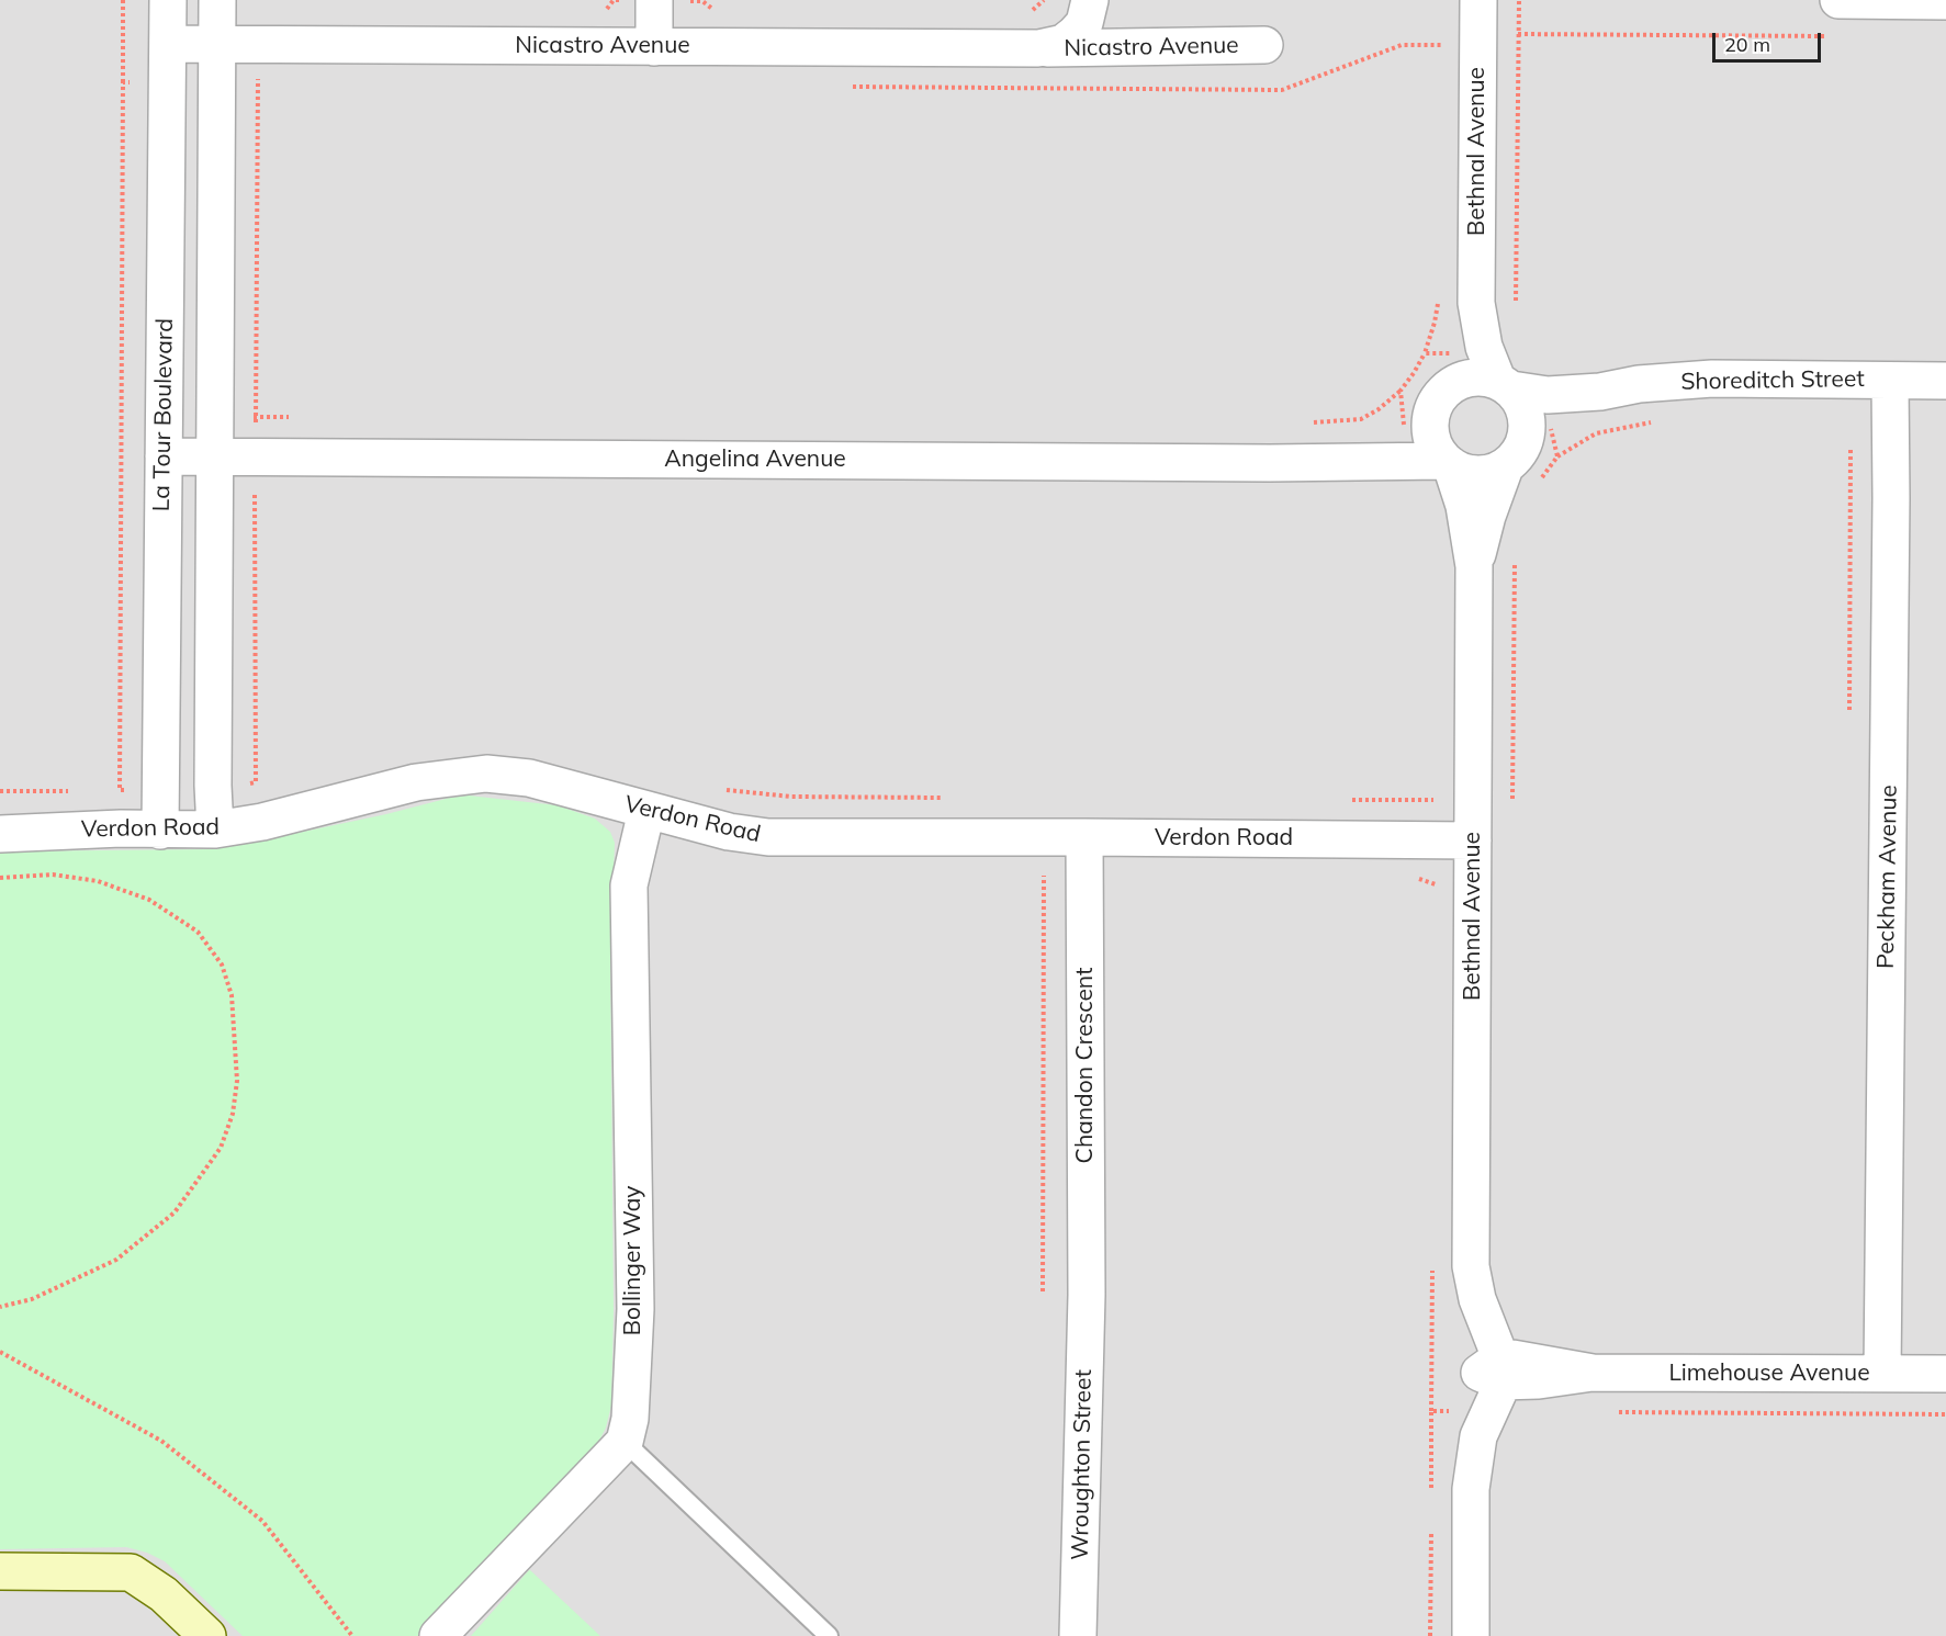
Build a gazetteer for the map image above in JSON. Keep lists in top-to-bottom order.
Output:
{
  "streets": {
    "street": [
      "Nicastro Avenue",
      "Bethnal Avenue",
      "Shoreditch Street",
      "La Tour Boulevard",
      "Angelina Avenue",
      "Verdon Road",
      "Peckham Avenue",
      "Chandon Crescent",
      "Bollinger Way",
      "Limehouse Avenue",
      "Wroughton Street"
    ]
  },
  "crossings": [
    ["Nicastro Avenue", "La Tour Boulevard"],
    ["Bethnal Avenue", "Shoreditch Street"],
    ["Bethnal Avenue", "Angelina Avenue"],
    ["Bethnal Avenue", "Verdon Road"],
    ["Bethnal Avenue", "Limehouse Avenue"],
    ["Shoreditch Street", "Angelina Avenue"],
    ["Shoreditch Street", "Peckham Avenue"],
    ["La Tour Boulevard", "Angelina Avenue"],
    ["La Tour Boulevard", "Verdon Road"],
    ["Verdon Road", "Chandon Crescent"],
    ["Verdon Road", "Bollinger Way"],
    ["Peckham Avenue", "Limehouse Avenue"],
    ["Chandon Crescent", "Wroughton Street"]
  ],
  "scale_bar": "20 m"
}
